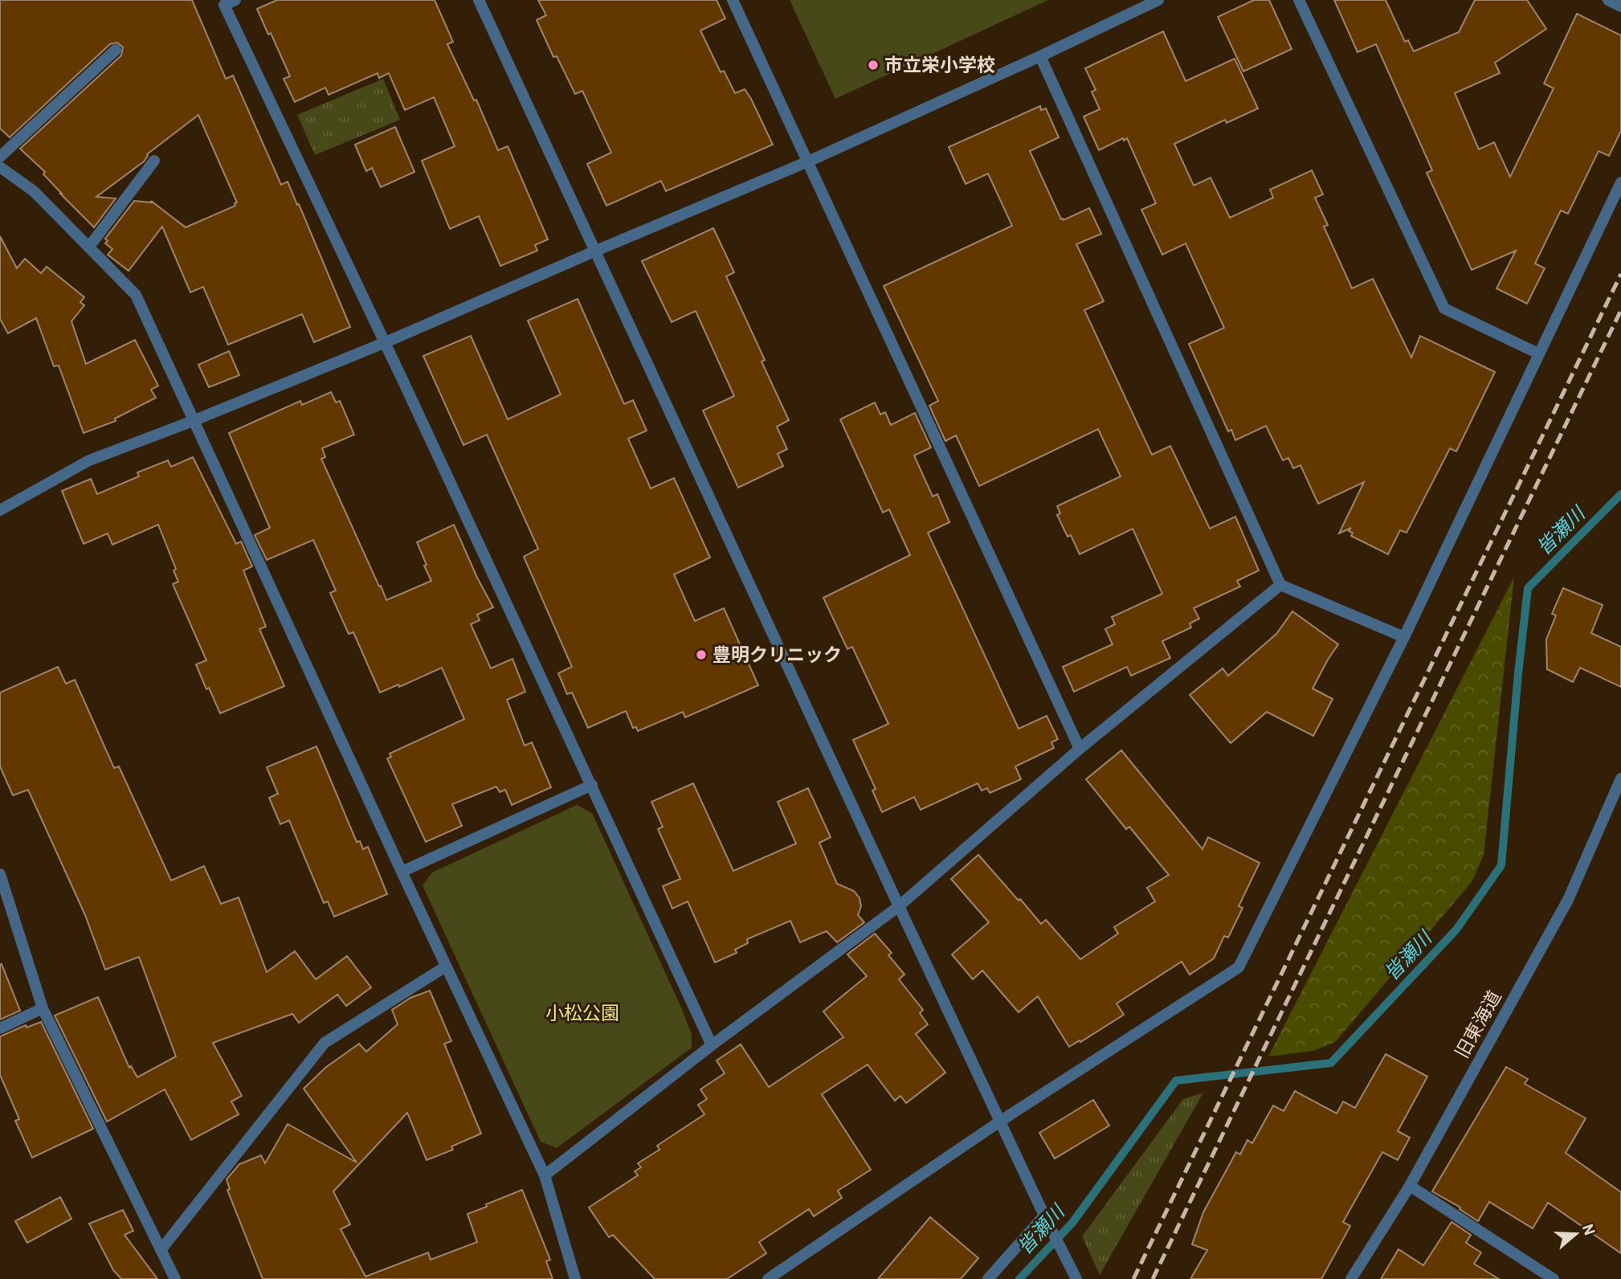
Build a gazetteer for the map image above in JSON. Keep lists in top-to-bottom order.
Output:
{
  "streets": {
    "street": ["旧東海道"]
  },
  "water": ["皆瀬川"],
  "parks": ["小松公園"],
  "places": ["市立栄小学校", "豊明クリニック"],
  "north": "right"
}
